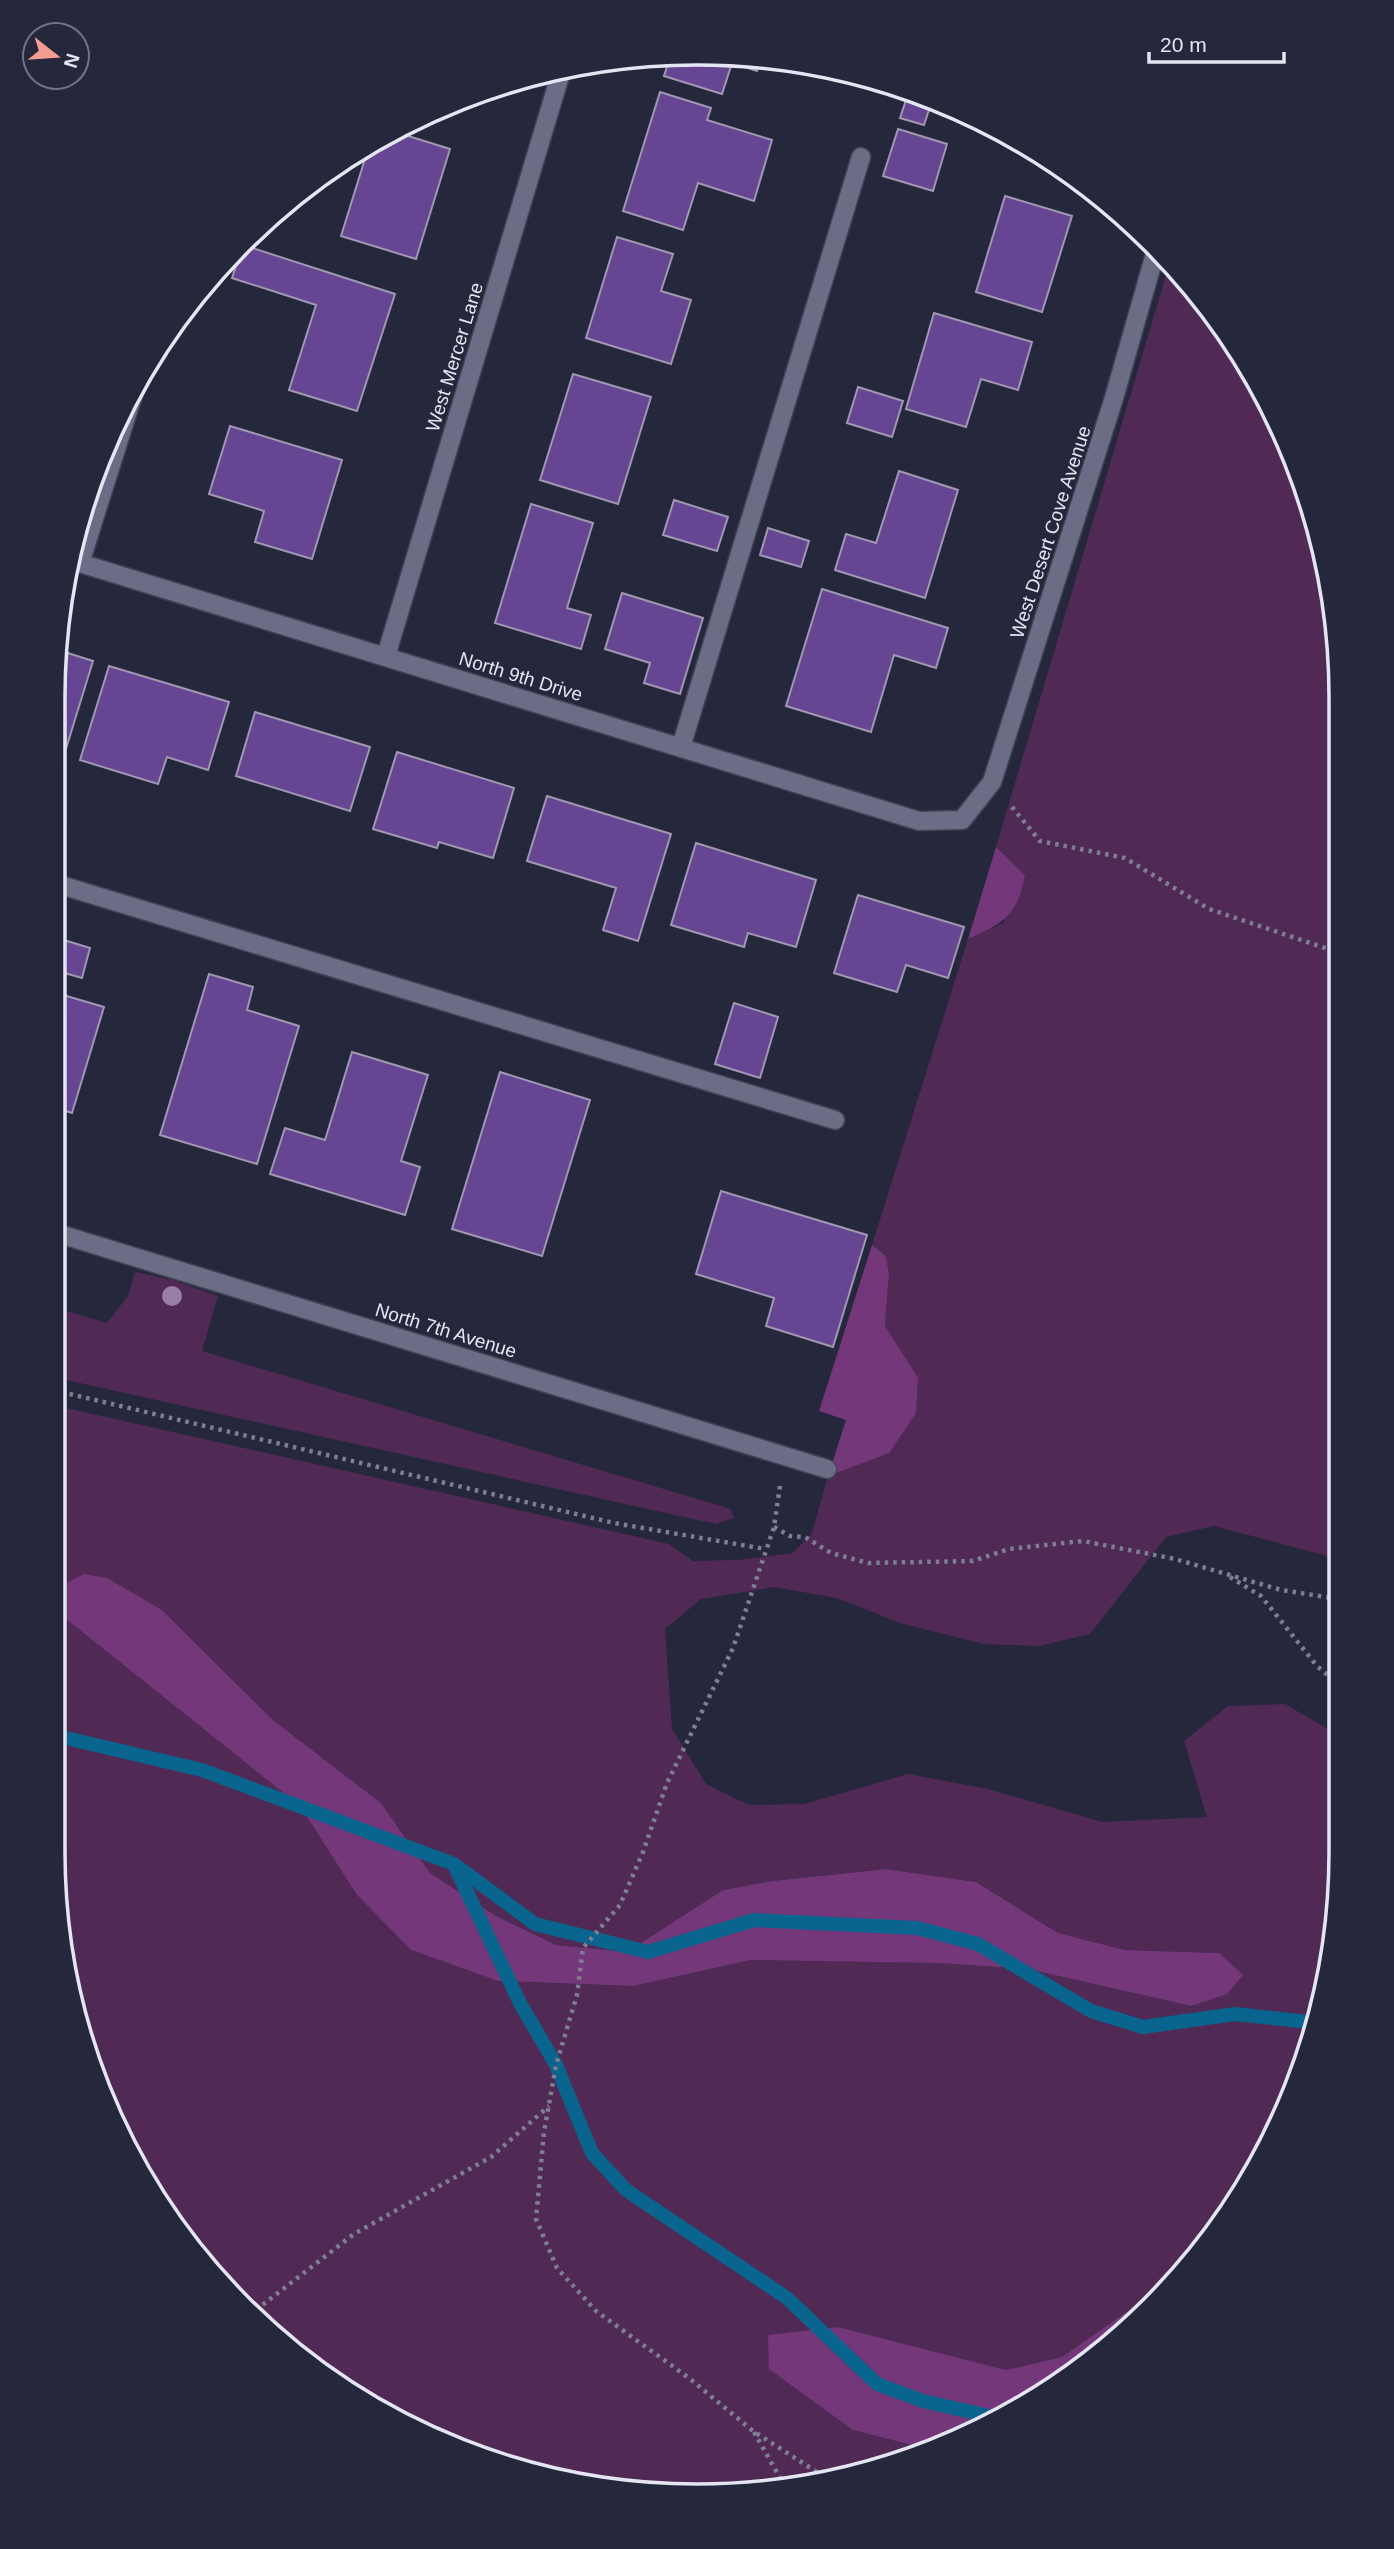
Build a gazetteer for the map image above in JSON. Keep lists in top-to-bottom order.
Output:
{
  "streets": {
    "street": [
      "West Mercer Lane",
      "West Desert Cove Avenue",
      "North 9th Drive",
      "North 7th Avenue"
    ]
  },
  "crossings": [
    ["West Mercer Lane", "North 9th Drive"],
    ["West Desert Cove Avenue", "North 9th Drive"]
  ],
  "scale_bar": "20 m",
  "north": "right"
}
